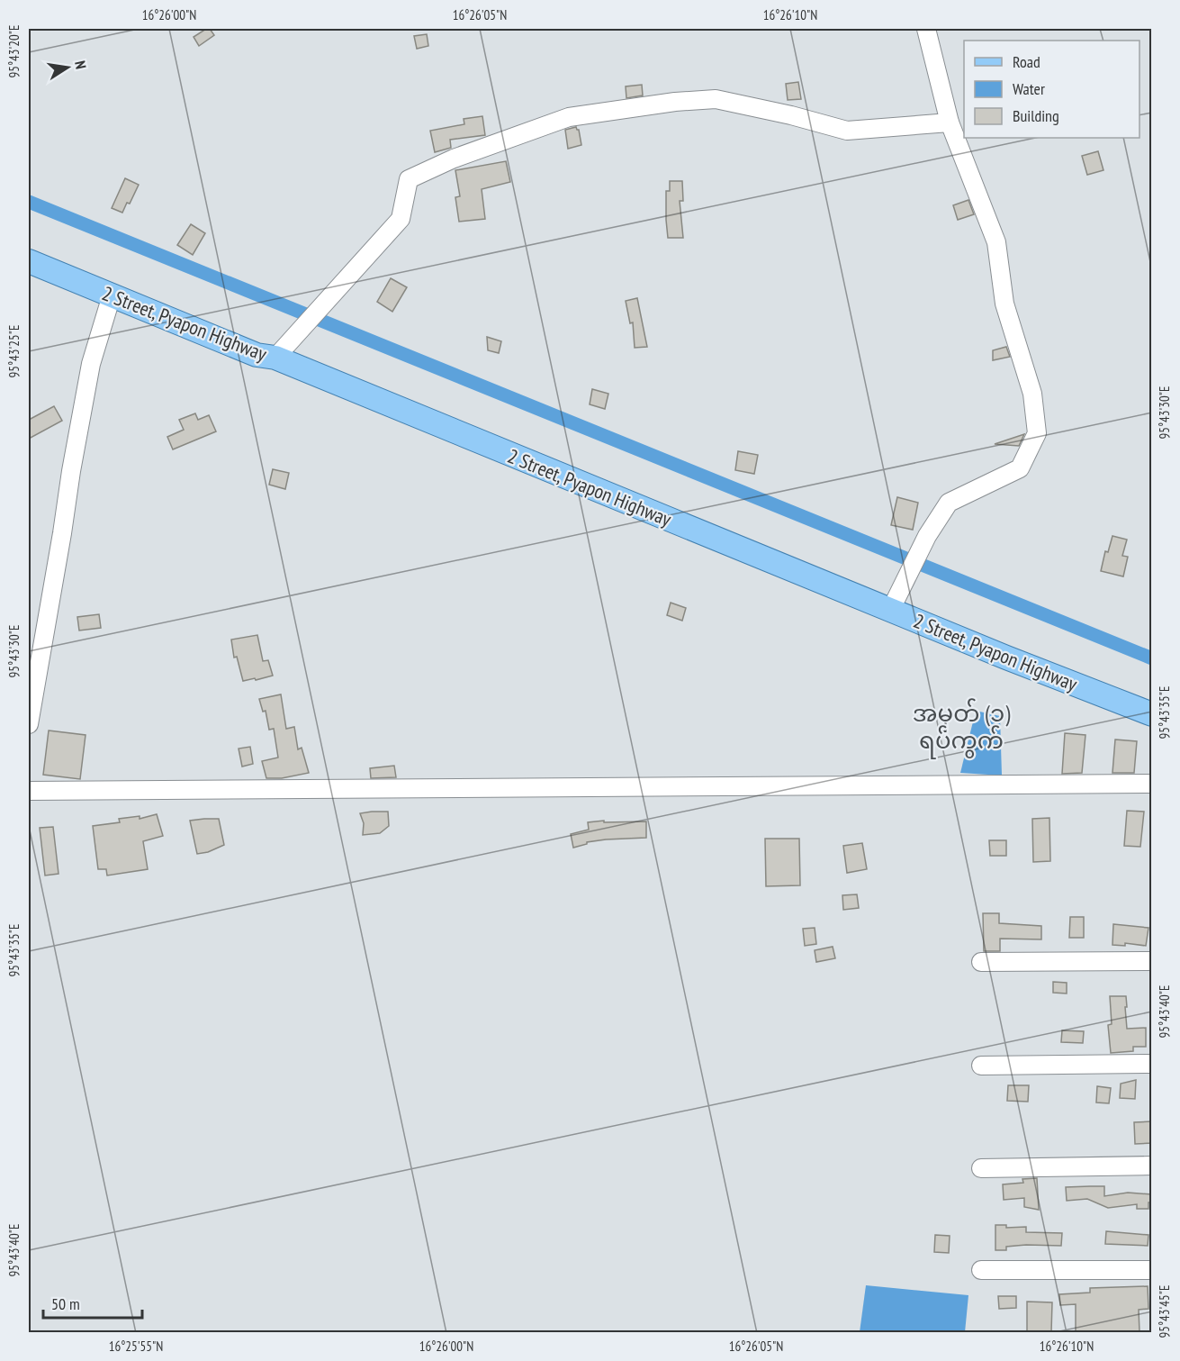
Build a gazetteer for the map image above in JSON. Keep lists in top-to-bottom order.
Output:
{
  "streets": {
    "main road": ["2 Street, Pyapon Highway"]
  },
  "districts": ["အမှတ် (၁) ရပ်ကွက်"],
  "legend": ["Road", "Water", "Building"],
  "scale_bar": "50 m",
  "north": "right",
  "coordinates": [
    "16°26'00\"N",
    "16°26'05\"N",
    "16°26'10\"N",
    "95°43'20\"E",
    "95°43'25\"E",
    "95°43'30\"E",
    "95°43'35\"E",
    "95°43'40\"E",
    "95°43'45\"E",
    "16°25'55\"N"
  ]
}
